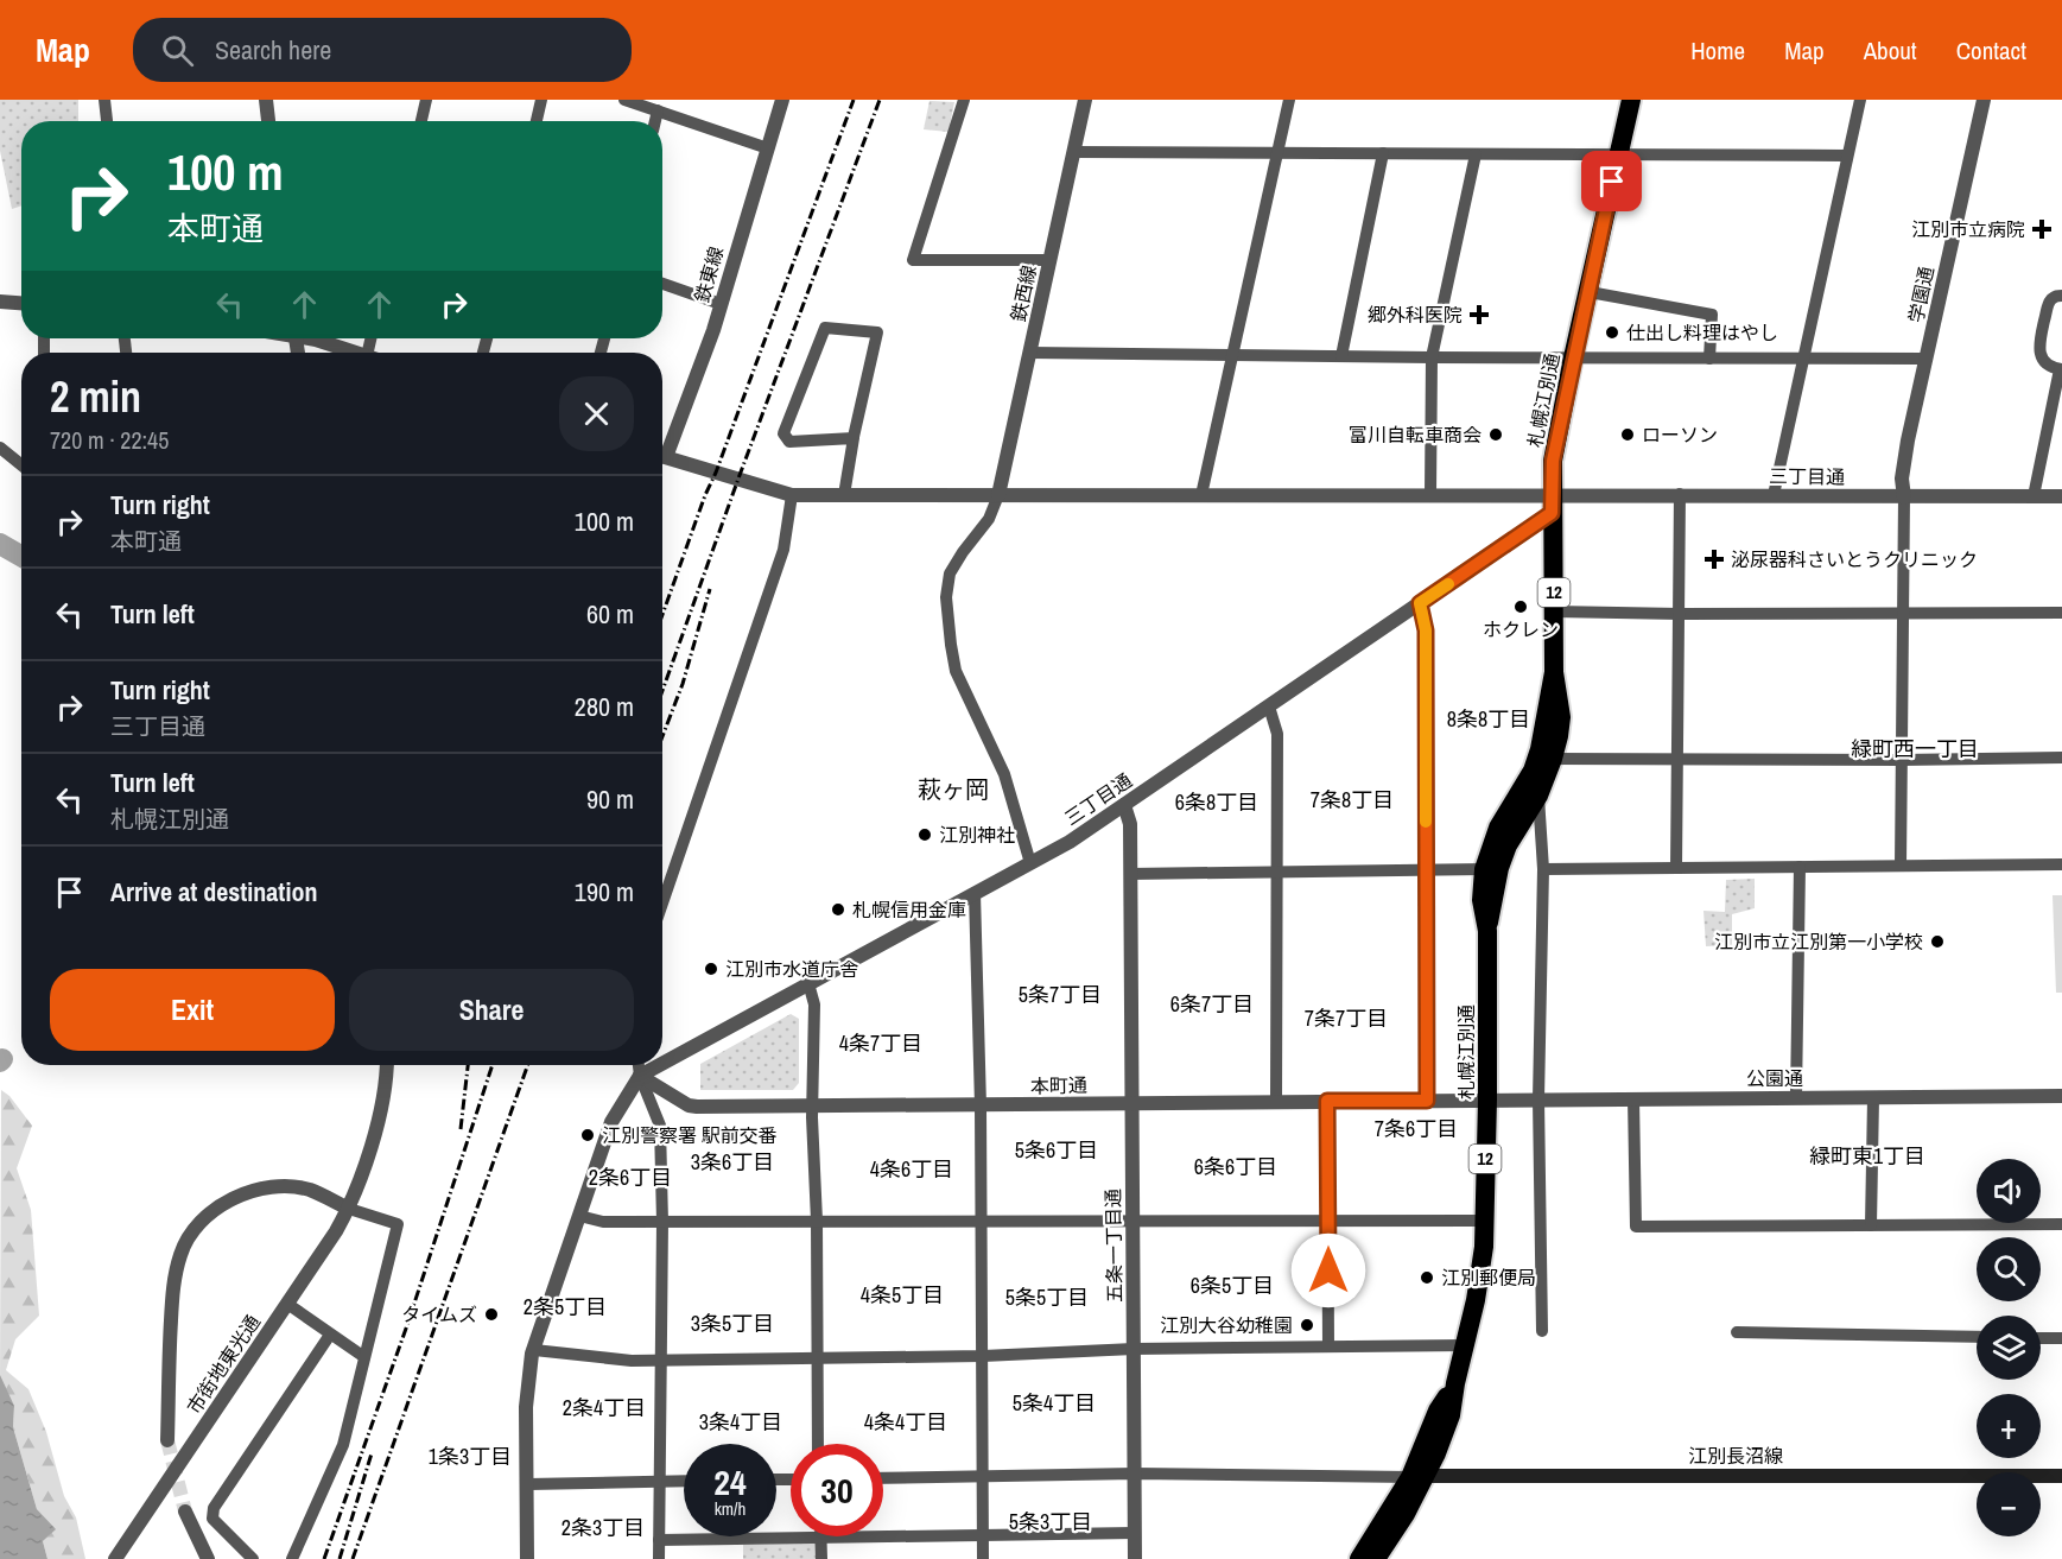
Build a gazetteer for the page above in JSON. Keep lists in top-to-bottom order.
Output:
{
  "streets": {
    "highway": ["札幌江別通", "12"],
    "main road": ["江別長沼線"],
    "street": [
      "鉄東線",
      "鉄西線",
      "学園通",
      "三丁目通",
      "公園通",
      "本町通",
      "五条一丁目通",
      "市街地東光通"
    ]
  },
  "crossings": [
    ["学園通", "三丁目通"],
    ["札幌江別通", "三丁目通"],
    ["札幌江別通", "公園通"],
    ["札幌江別通", "本町通"],
    ["札幌江別通", "江別長沼線"],
    ["三丁目通", "本町通"],
    ["三丁目通", "五条一丁目通"],
    ["公園通", "本町通"],
    ["本町通", "五条一丁目通"]
  ],
  "districts": [
    "8条8丁目",
    "緑町西一丁目",
    "萩ヶ岡",
    "7条8丁目",
    "6条8丁目",
    "5条7丁目",
    "6条7丁目",
    "7条7丁目",
    "4条7丁目",
    "7条6丁目",
    "5条6丁目",
    "緑町東1丁目",
    "3条6丁目",
    "6条6丁目",
    "4条6丁目",
    "2条6丁目",
    "6条5丁目",
    "4条5丁目",
    "5条5丁目",
    "2条5丁目",
    "3条5丁目",
    "5条4丁目",
    "2条4丁目",
    "3条4丁目",
    "4条4丁目",
    "1条3丁目",
    "5条3丁目",
    "2条3丁目"
  ],
  "places": {
    "health": ["江別市立病院", "郷外科医院", "泌尿器科さいとうクリニック"],
    "other": [
      "仕出し料理はやし",
      "富川自転車商会",
      "ローソン",
      "ホクレン",
      "江別神社",
      "札幌信用金庫",
      "江別市立江別第一小学校",
      "江別市水道庁舎",
      "江別警察署 駅前交番",
      "江別郵便局",
      "タイムズ",
      "江別大谷幼稚園"
    ]
  },
  "page": {
    "header": "Map",
    "search": "Search here",
    "nav": [
      "Home",
      "Map",
      "About",
      "Contact"
    ],
    "turn": ["100 m", "本町通"],
    "heading": ["2 min", "720 m · 22:45"],
    "list": [
      {
        "name": "Turn right",
        "note": "本町通",
        "value": "100 m"
      },
      {
        "name": "Turn left",
        "value": "60 m"
      },
      {
        "name": "Turn right",
        "note": "三丁目通",
        "value": "280 m"
      },
      {
        "name": "Turn left",
        "note": "札幌江別通",
        "value": "90 m"
      },
      {
        "name": "Arrive at destination",
        "value": "190 m"
      }
    ],
    "buttons": ["Exit", "Share"],
    "map_buttons": ["+", "−"],
    "speed": "24 km/h",
    "limit": "30"
  }
}
